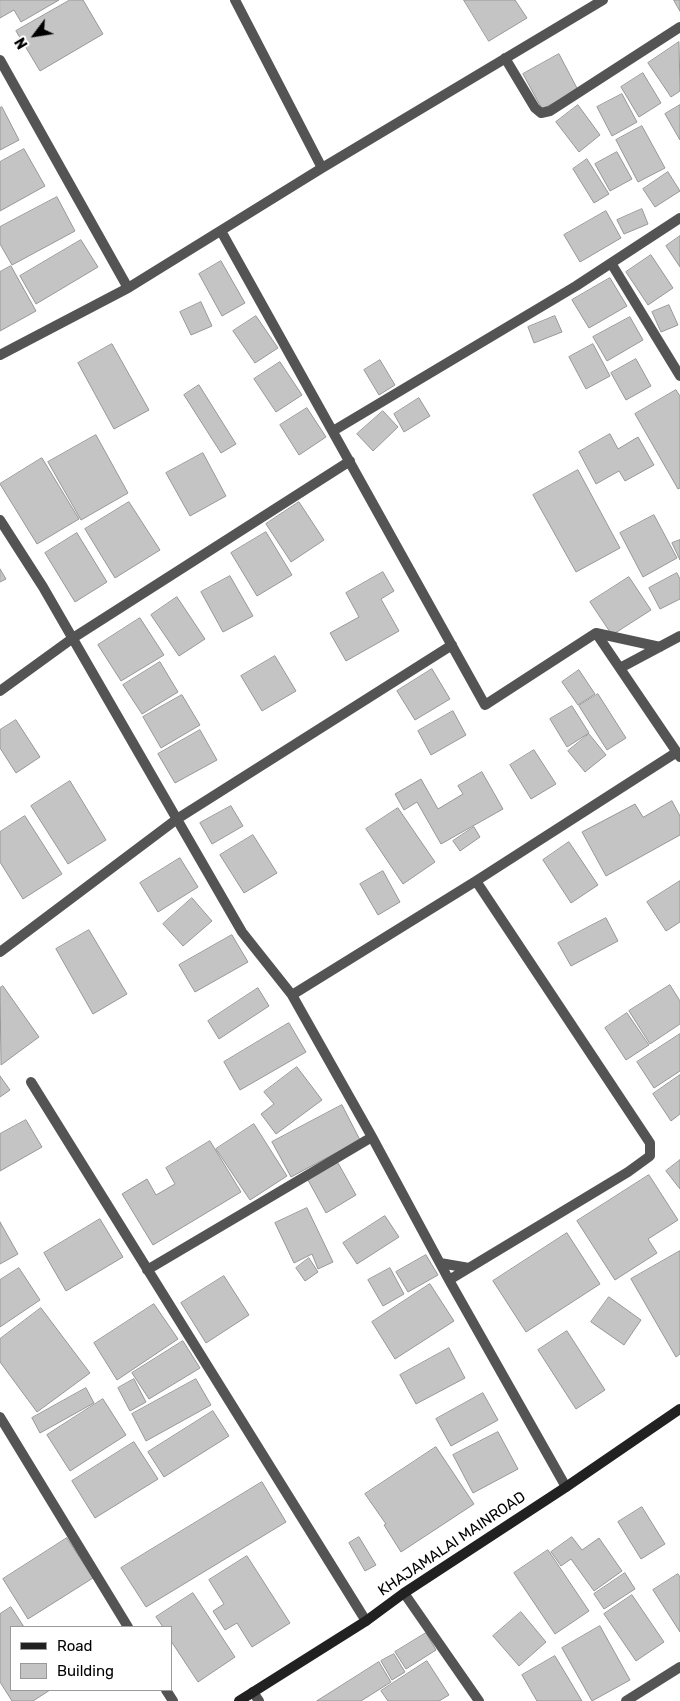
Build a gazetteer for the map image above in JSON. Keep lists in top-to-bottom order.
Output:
{
  "streets": {
    "main road": ["KHAJAMALAI MAINROAD"]
  },
  "legend": ["Road", "Building"],
  "north": "bottom left"
}
